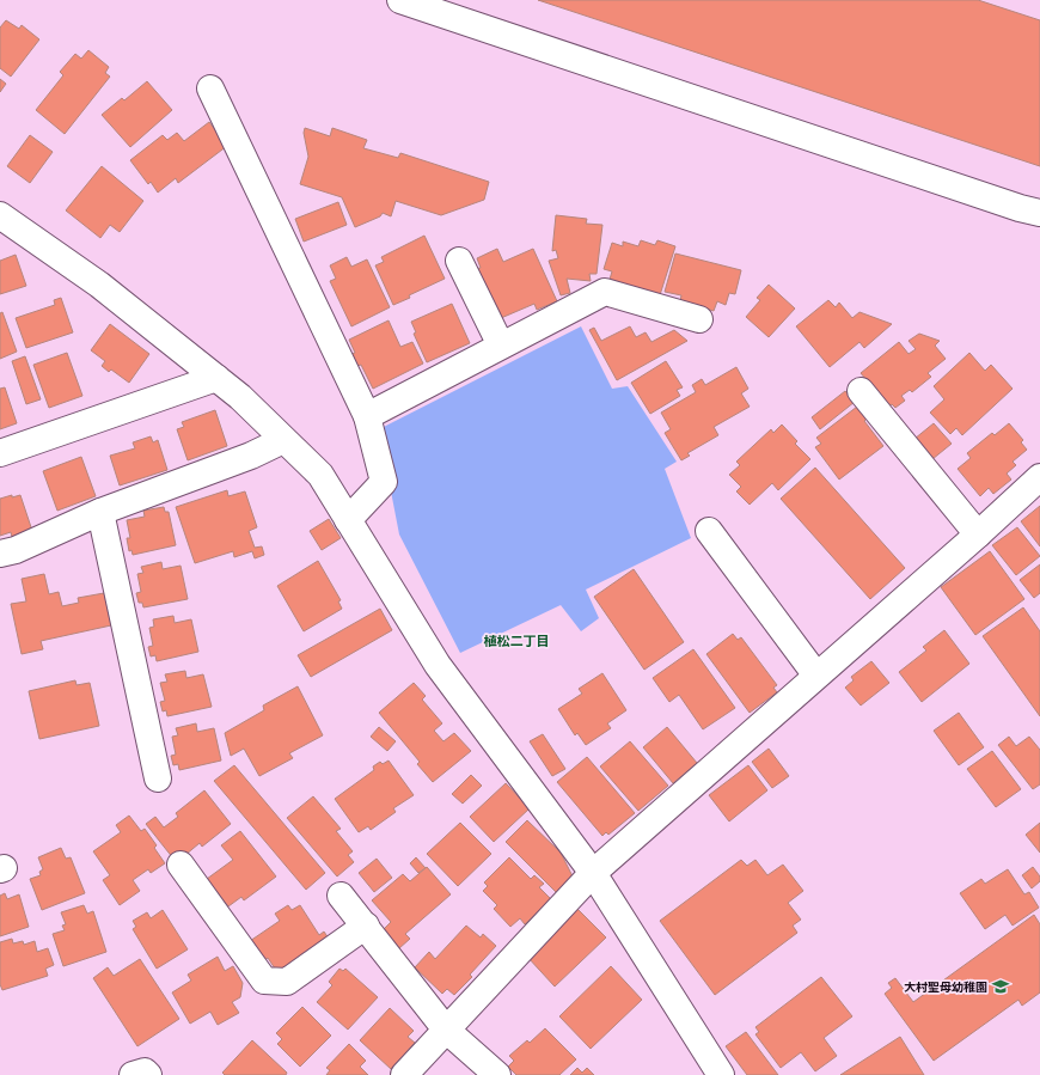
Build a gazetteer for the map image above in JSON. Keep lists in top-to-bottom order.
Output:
{
  "districts": ["植松二丁目"],
  "places": {
    "school or university": ["大村聖母幼稚園"]
  }
}
